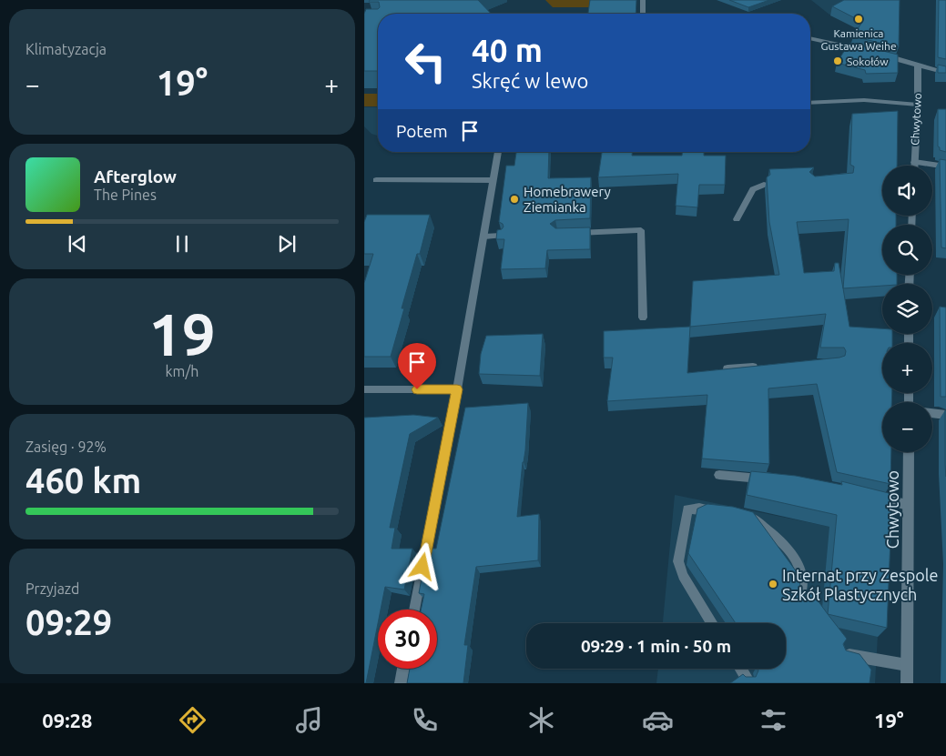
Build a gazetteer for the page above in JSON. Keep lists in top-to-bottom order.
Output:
{
  "streets": {
    "street": ["Chwytowo"]
  },
  "places": [
    "Kamienica Gustawa Weihe",
    "Sokołów",
    "Homebrawery Ziemianka",
    "Internat przy Zespole Szkół Plastycznych"
  ],
  "page": {
    "tile": [
      "Klimatyzacja",
      ["19", "km/h"],
      ["Zasięg · 92%", "460 km"],
      ["Przyjazd", "09:29"]
    ],
    "turn": ["40 m", "Skręć w lewo"],
    "heat": ["−", "19°", "+"],
    "then": "Potem",
    "song": ["Afterglow", "The Pines"],
    "map_buttons": ["+", "−"],
    "limit": "30",
    "trip": "09:29 · 1 min · 50 m",
    "tabs": ["09:28", "19°"]
  }
}
